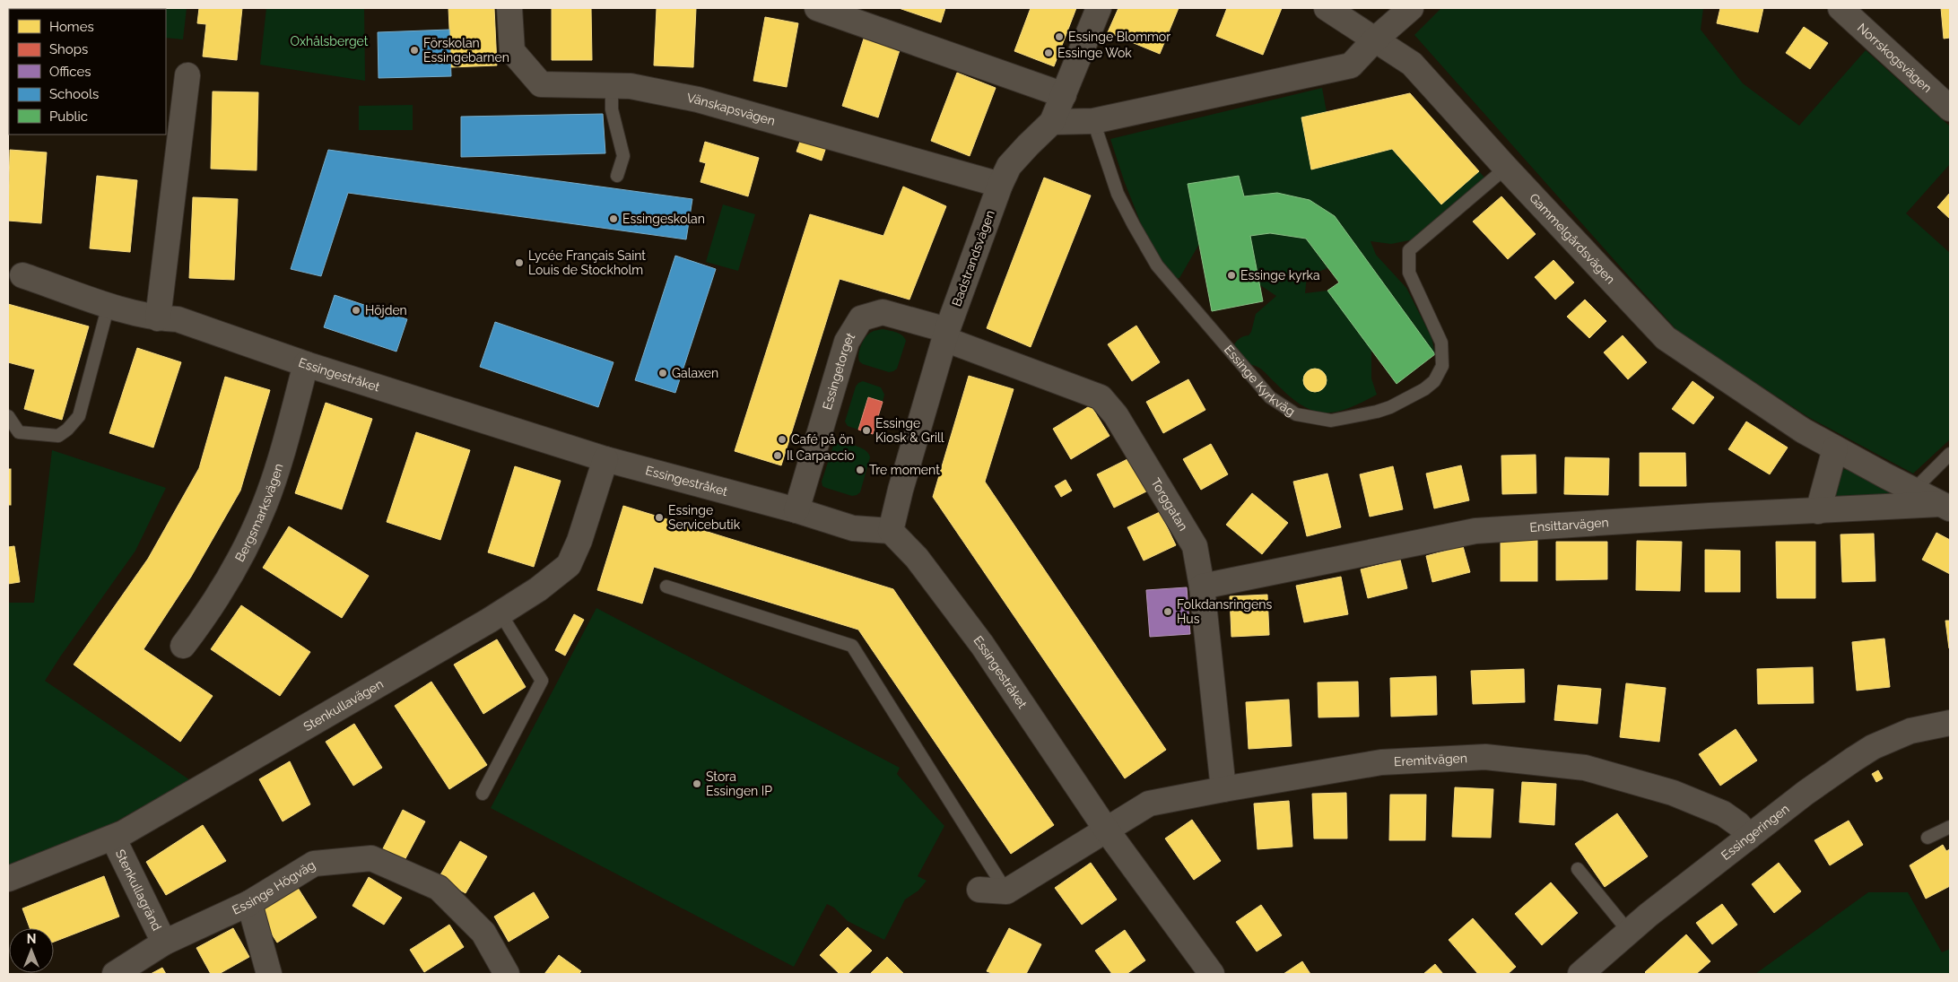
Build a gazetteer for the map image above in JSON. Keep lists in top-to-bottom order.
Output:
{
  "streets": {
    "street": [
      "Norrskogsvägen",
      "Vänskapsvägen",
      "Gammelgårdsvägen",
      "Badstrandsvägen",
      "Essingetorget",
      "Essingestråket",
      "Torggatan",
      "Bergsmarksvägen",
      "Ensittarvägen",
      "Stenkullavägen",
      "Eremitvägen",
      "Essingeringen",
      "Essinge Högväg",
      "Stenkullagränd"
    ],
    "lane": ["Essinge Kyrkväg"]
  },
  "crossings": [
    ["Vänskapsvägen", "Badstrandsvägen"],
    ["Gammelgårdsvägen", "Essinge Kyrkväg"],
    ["Gammelgårdsvägen", "Ensittarvägen"],
    ["Badstrandsvägen", "Essingetorget"],
    ["Badstrandsvägen", "Essingestråket"],
    ["Badstrandsvägen", "Torggatan"],
    ["Essingetorget", "Essingestråket"],
    ["Essingetorget", "Torggatan"],
    ["Essingestråket", "Bergsmarksvägen"],
    ["Essingestråket", "Stenkullavägen"],
    ["Essingestråket", "Eremitvägen"],
    ["Torggatan", "Ensittarvägen"],
    ["Torggatan", "Eremitvägen"],
    ["Stenkullavägen", "Stenkullagränd"],
    ["Eremitvägen", "Essingeringen"],
    ["Essinge Högväg", "Stenkullagränd"]
  ],
  "parks": ["Oxhålsberget"],
  "places": [
    "Essinge Blommor",
    "Förskolan Essingebarnen",
    "Essinge Wok",
    "Essingeskolan",
    "Lycée Français Saint Louis de Stockholm",
    "Essinge kyrka",
    "Höjden",
    "Galaxen",
    "Essinge Kiosk & Grill",
    "Café på ön",
    "Il Carpaccio",
    "Tre moment",
    "Essinge Servicebutik",
    "Folkdansringens Hus",
    "Stora Essingen IP"
  ],
  "legend": [
    "Homes",
    "Shops",
    "Offices",
    "Schools",
    "Public"
  ],
  "north": "top"
}
